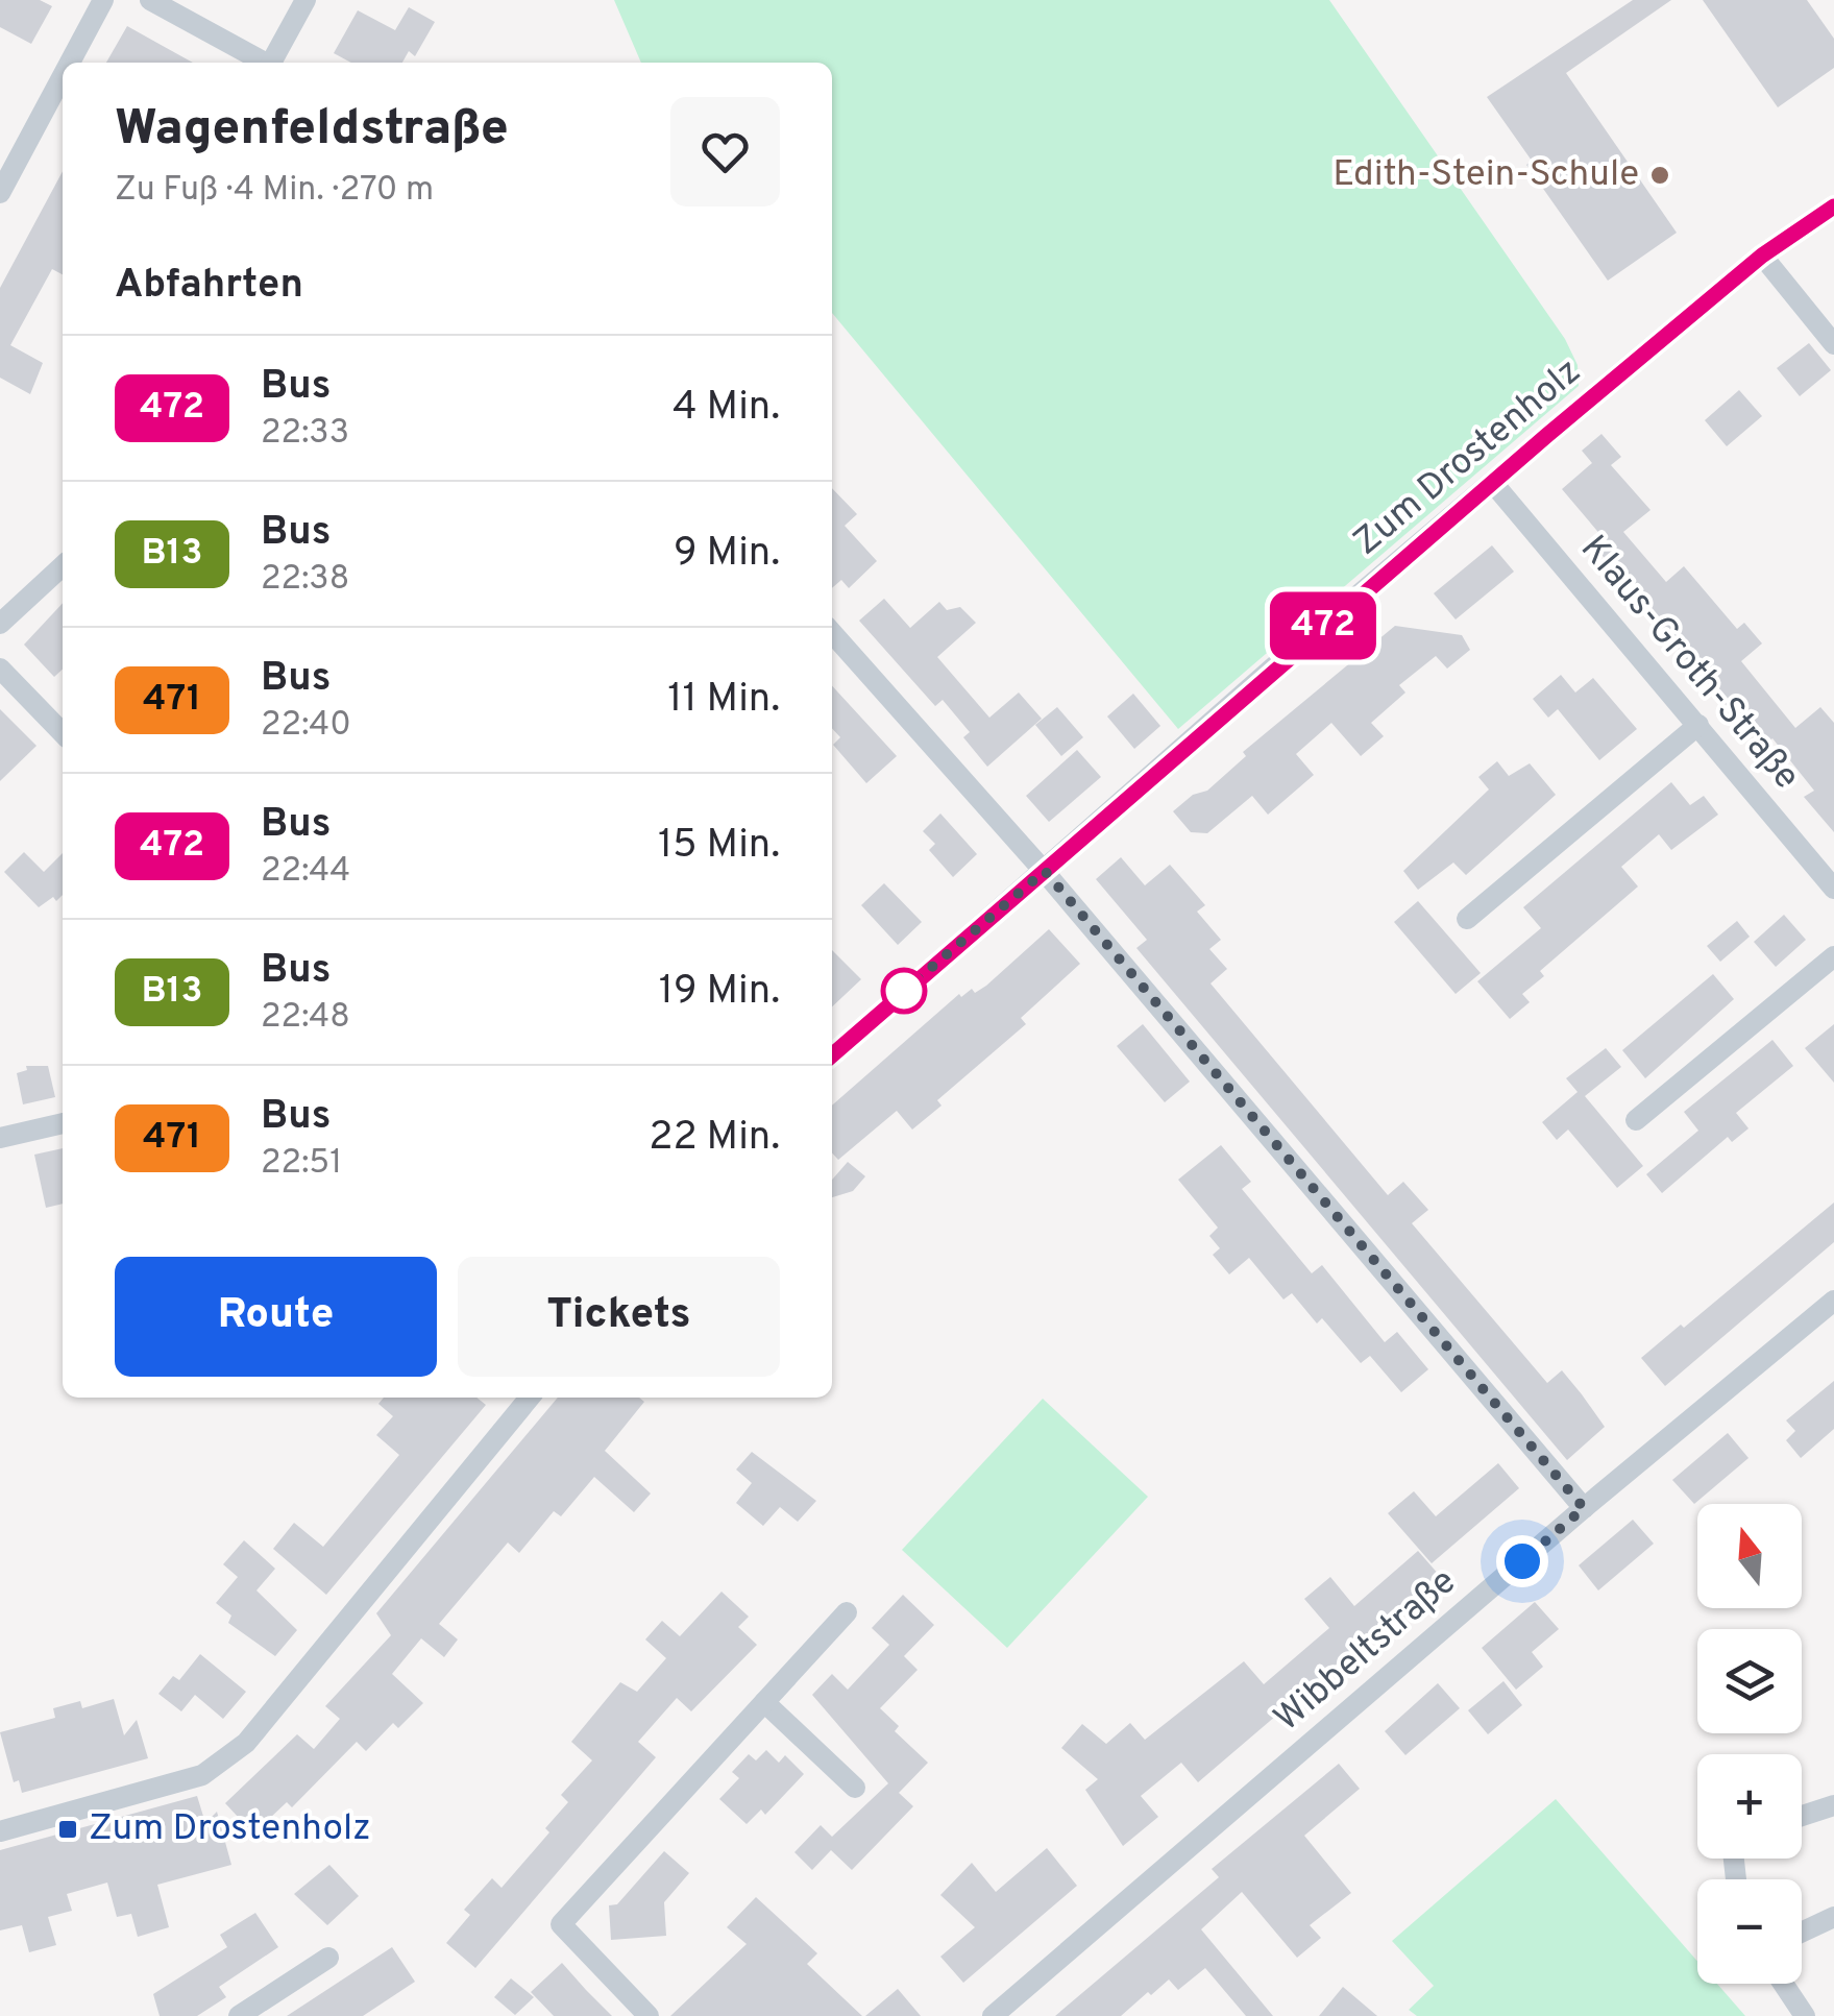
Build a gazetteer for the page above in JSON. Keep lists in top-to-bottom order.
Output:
{
  "streets": {
    "street": ["Zum Drostenholz", "Klaus-Groth-Straße", "Wibbeltstraße"]
  },
  "crossings": [
    ["Zum Drostenholz", "Klaus-Groth-Straße"]
  ],
  "places": {
    "other": ["Edith-Stein-Schule"],
    "transit": ["Zum Drostenholz"]
  },
  "lines": ["bus line 472"],
  "north": "top",
  "page": {
    "on_map": "472",
    "heading": [
      ["Wagenfeldstraße", "Zu Fuß · 4 Min. · 270 m"],
      "Abfahrten"
    ],
    "list": [
      {
        "mark": "472",
        "name": "Bus",
        "note": "22:33",
        "value": "4 Min."
      },
      {
        "mark": "B13",
        "name": "Bus",
        "note": "22:38",
        "value": "9 Min."
      },
      {
        "mark": "471",
        "name": "Bus",
        "note": "22:40",
        "value": "11 Min."
      },
      {
        "mark": "472",
        "name": "Bus",
        "note": "22:44",
        "value": "15 Min."
      },
      {
        "mark": "B13",
        "name": "Bus",
        "note": "22:48",
        "value": "19 Min."
      },
      {
        "mark": "471",
        "name": "Bus",
        "note": "22:51",
        "value": "22 Min."
      }
    ],
    "buttons": ["Route", "Tickets"],
    "map_buttons": ["+", "−"]
  }
}
